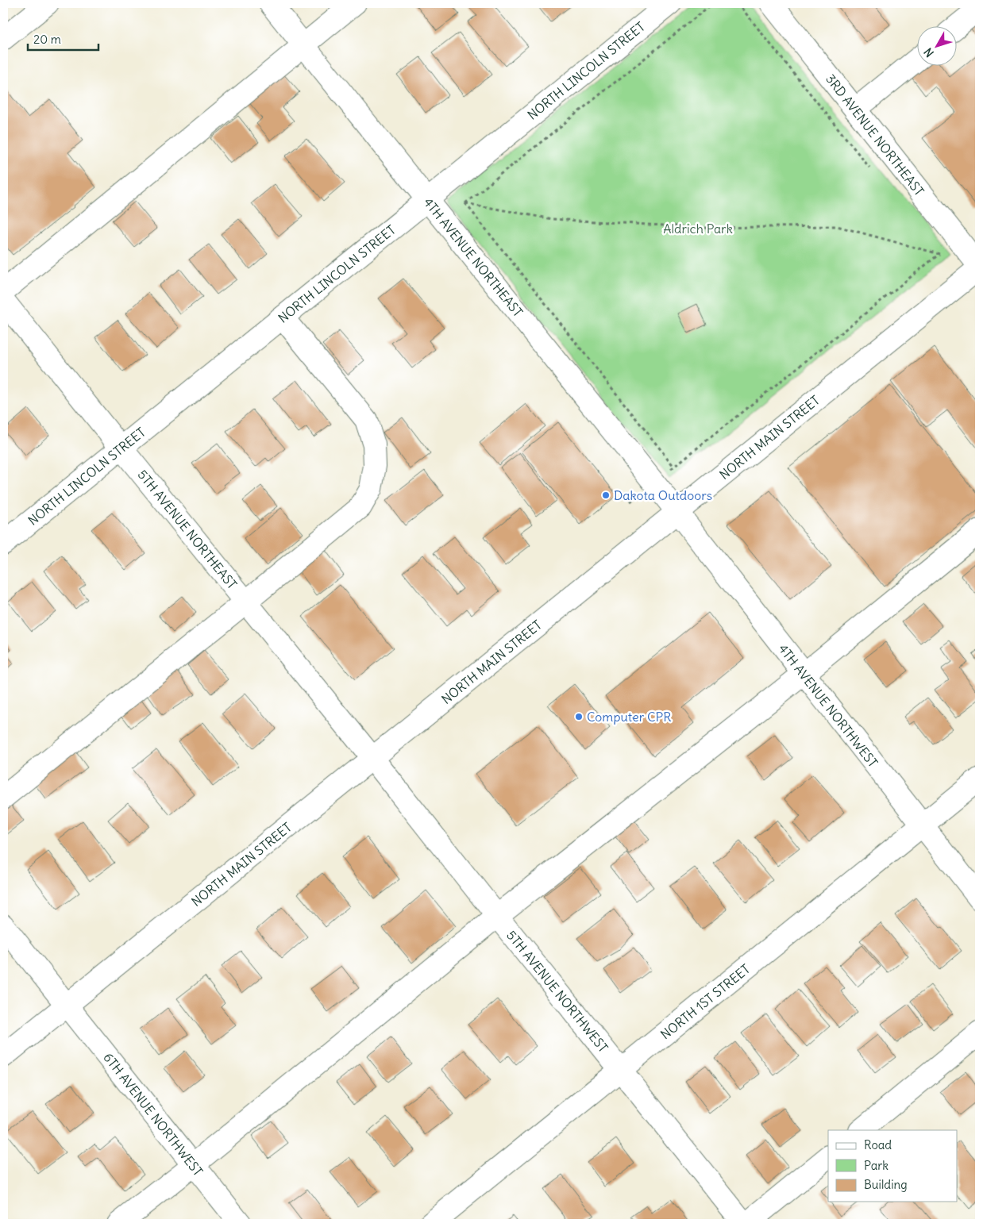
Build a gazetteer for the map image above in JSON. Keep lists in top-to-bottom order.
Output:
{
  "streets": {
    "street": [
      "NORTH LINCOLN STREET",
      "3RD AVENUE NORTHEAST",
      "4TH AVENUE NORTHEAST",
      "NORTH MAIN STREET",
      "5TH AVENUE NORTHEAST",
      "4TH AVENUE NORTHWEST",
      "5TH AVENUE NORTHWEST",
      "NORTH 1ST STREET",
      "6TH AVENUE NORTHWEST"
    ]
  },
  "crossings": [
    ["NORTH LINCOLN STREET", "4TH AVENUE NORTHEAST"],
    ["NORTH LINCOLN STREET", "5TH AVENUE NORTHEAST"],
    ["3RD AVENUE NORTHEAST", "NORTH MAIN STREET"],
    ["4TH AVENUE NORTHEAST", "NORTH MAIN STREET"],
    ["4TH AVENUE NORTHEAST", "4TH AVENUE NORTHWEST"],
    ["NORTH MAIN STREET", "5TH AVENUE NORTHEAST"],
    ["NORTH MAIN STREET", "4TH AVENUE NORTHWEST"],
    ["NORTH MAIN STREET", "5TH AVENUE NORTHWEST"],
    ["NORTH MAIN STREET", "6TH AVENUE NORTHWEST"],
    ["5TH AVENUE NORTHEAST", "5TH AVENUE NORTHWEST"],
    ["4TH AVENUE NORTHWEST", "NORTH 1ST STREET"],
    ["5TH AVENUE NORTHWEST", "NORTH 1ST STREET"]
  ],
  "parks": ["Aldrich Park"],
  "places": ["Dakota Outdoors", "Computer CPR"],
  "legend": ["Road", "Park", "Building"],
  "scale_bar": "20 m",
  "north": "bottom left"
}
